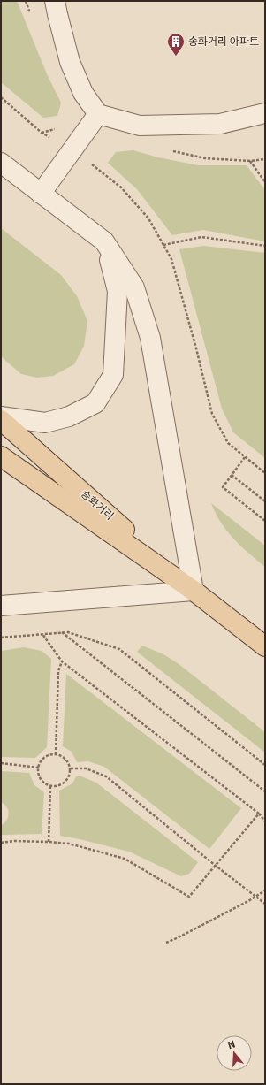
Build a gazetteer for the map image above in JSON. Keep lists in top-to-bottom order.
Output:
{
  "streets": {
    "main road": ["송화거리"]
  },
  "places": {
    "building": ["송화거리 아파트"]
  },
  "north": "top"
}
